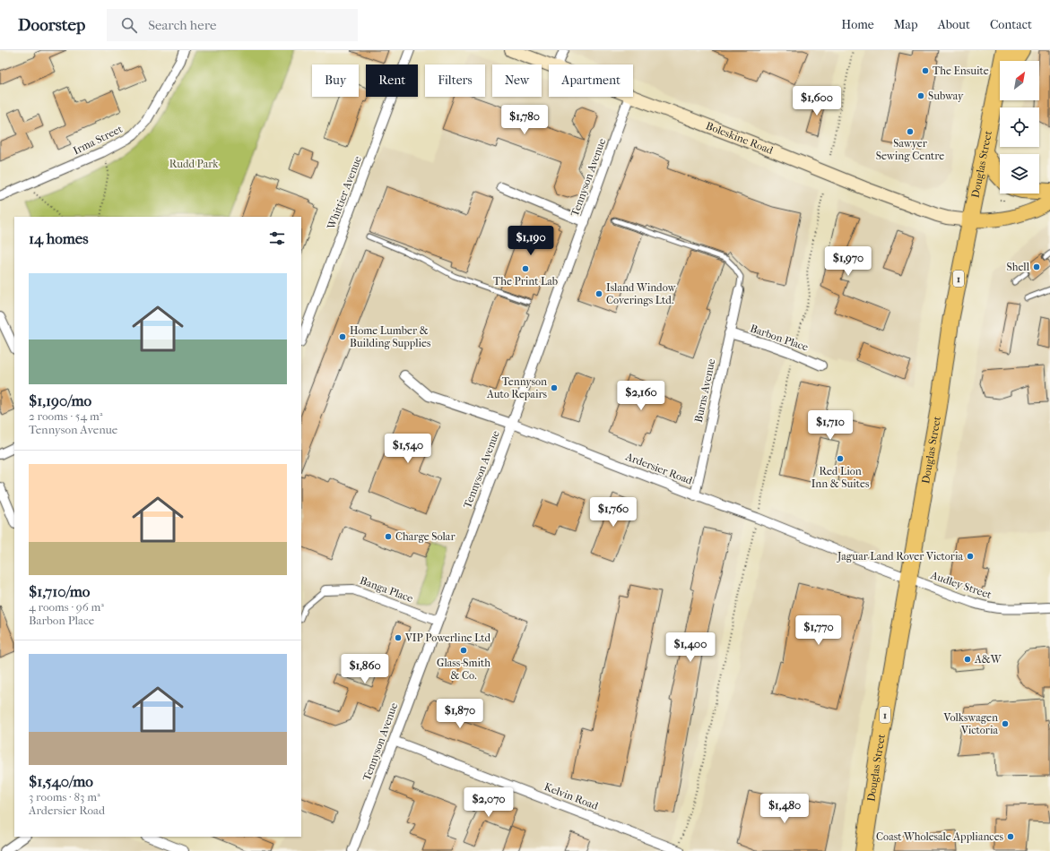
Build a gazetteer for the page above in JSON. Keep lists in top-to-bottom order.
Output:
{
  "streets": {
    "highway": ["Douglas Street", "1"],
    "main road": ["Boleskine Road"],
    "street": [
      "Irma Street",
      "Tennyson Avenue",
      "Whittier Avenue",
      "Barbon Place",
      "Burns Avenue",
      "Ardersier Road",
      "Audley Street",
      "Banga Place",
      "Kelvin Road"
    ]
  },
  "crossings": [
    ["Boleskine Road", "Douglas Street"],
    ["Douglas Street", "Ardersier Road"],
    ["Douglas Street", "Audley Street"],
    ["Tennyson Avenue", "Ardersier Road"],
    ["Tennyson Avenue", "Banga Place"],
    ["Tennyson Avenue", "Kelvin Road"],
    ["Barbon Place", "Burns Avenue"],
    ["Burns Avenue", "Ardersier Road"],
    ["Ardersier Road", "Audley Street"]
  ],
  "parks": ["Rudd Park"],
  "places": [
    "The Ensuite",
    "Subway",
    "Sawyer Sewing Centre",
    "Shell",
    "The Print Lab",
    "Island Window Coverings Ltd.",
    "Home Lumber & Building Supplies",
    "Tennyson Auto Repairs",
    "Red Lion Inn & Suites",
    "Charge Solar",
    "Jaguar Land Rover Victoria",
    "VIP Powerline Ltd",
    "Glass-Smith & Co.",
    "A&W",
    "Volkswagen Victoria",
    "Coast Wholesale Appliances"
  ],
  "north": "top right",
  "page": {
    "header": "Doorstep",
    "search": "Search here",
    "nav": [
      "Home",
      "Map",
      "About",
      "Contact"
    ],
    "chip": [
      "Buy",
      "Rent",
      "Filters",
      "New",
      "Apartment"
    ],
    "price": [
      "$1,600",
      "$1,780",
      "$1,190",
      "$1,970",
      "$2,160",
      "$1,710",
      "$1,540",
      "$1,760",
      "$1,770",
      "$1,400",
      "$1,860",
      "$1,870",
      "$2,070",
      "$1,480"
    ],
    "heading": "14 homes",
    "list": [
      {
        "name": "$1,190/mo",
        "note": "2 rooms · 54 m² · Tennyson Avenue"
      },
      {
        "name": "$1,710/mo",
        "note": "4 rooms · 96 m² · Barbon Place"
      },
      {
        "name": "$1,540/mo",
        "note": "3 rooms · 83 m² · Ardersier Road"
      }
    ]
  }
}
